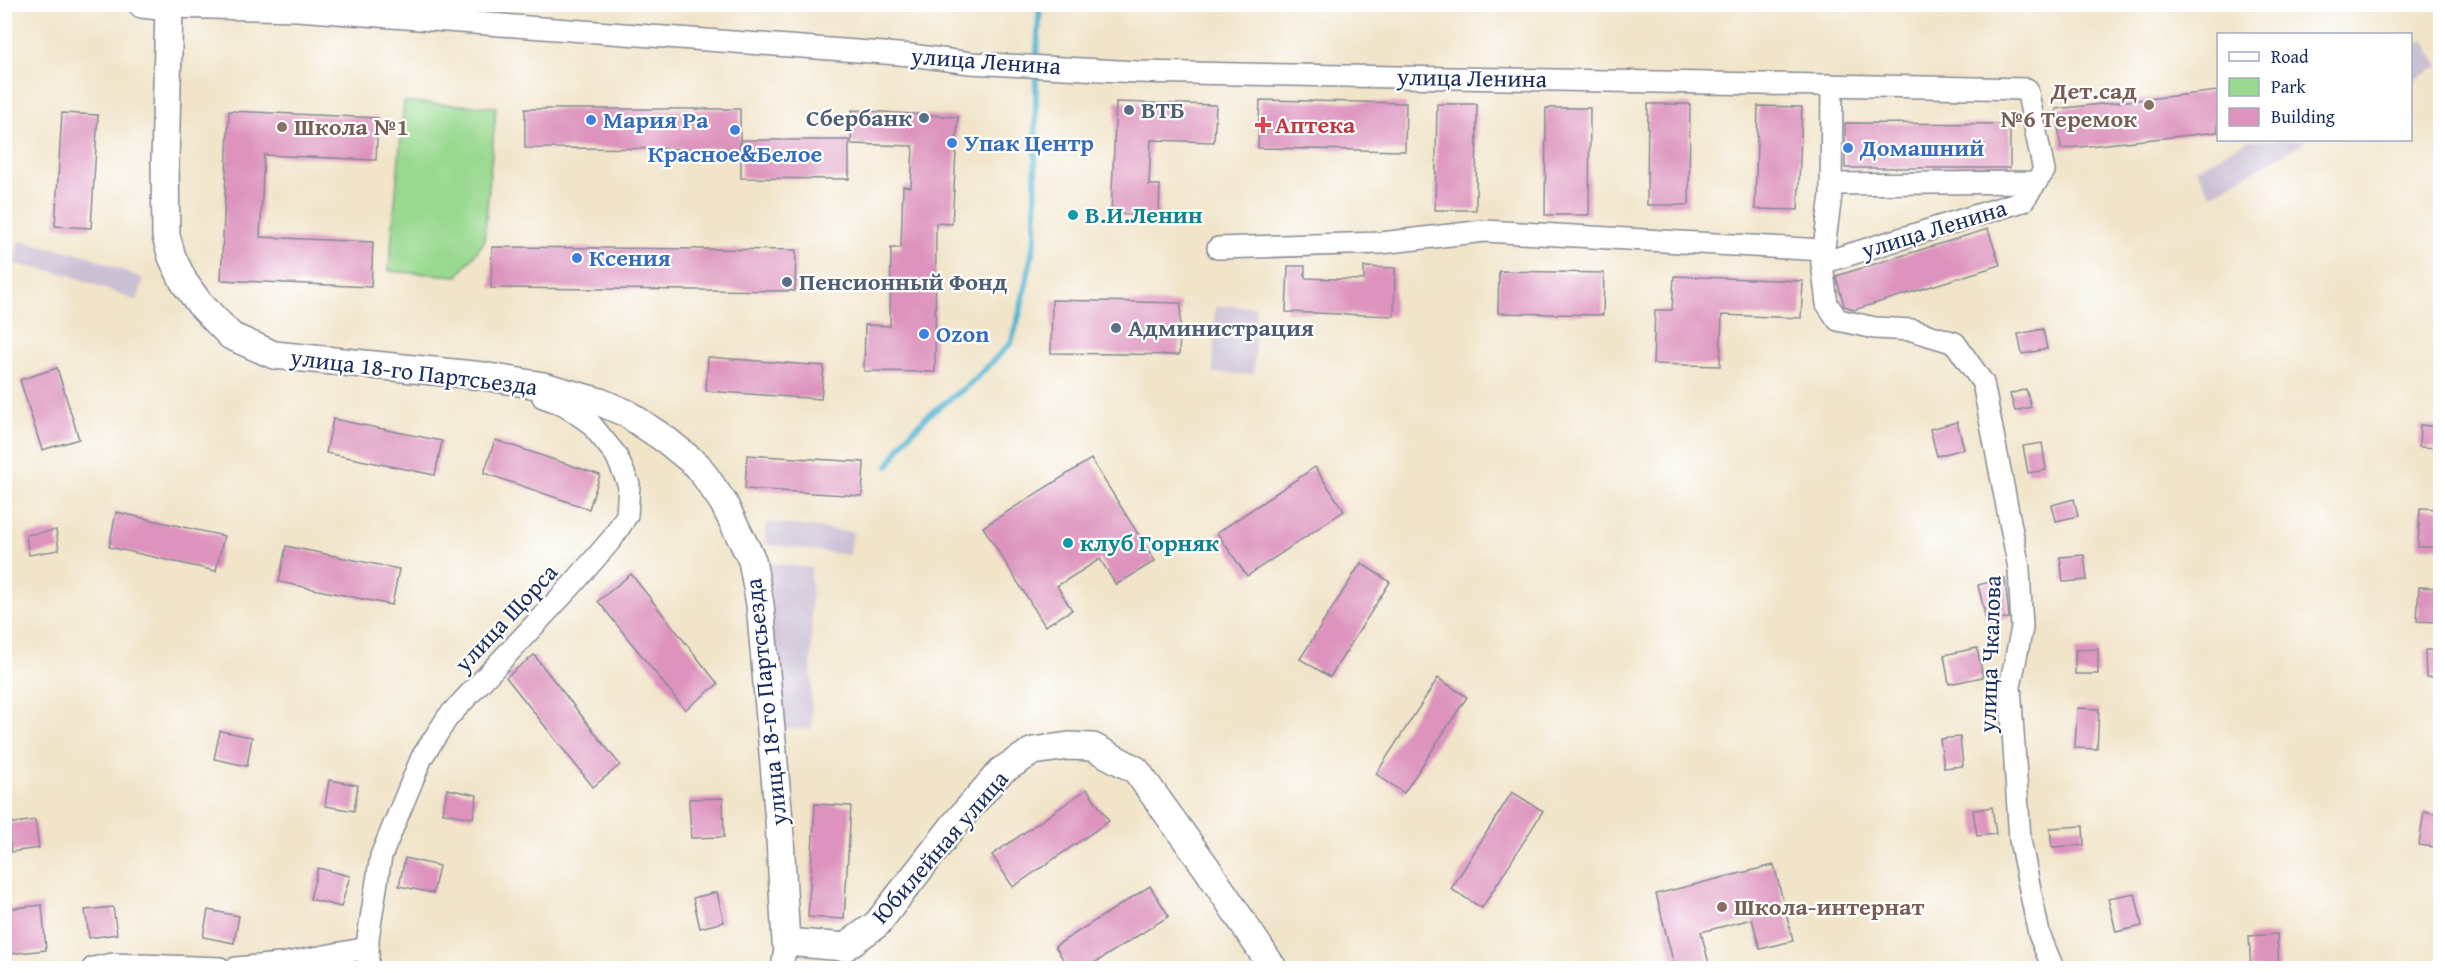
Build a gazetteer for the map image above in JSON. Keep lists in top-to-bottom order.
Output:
{
  "streets": {
    "street": [
      "улица Ленина",
      "улица 18-го Партсьезда",
      "улица Щорса",
      "улица Чкалова",
      "Юбилейная улица"
    ]
  },
  "crossings": [
    ["улица Ленина", "улица 18-го Партсьезда"],
    ["улица Ленина", "улица Чкалова"],
    ["улица 18-го Партсьезда", "улица Щорса"],
    ["улица 18-го Партсьезда", "Юбилейная улица"]
  ],
  "places": {
    "other": [
      "Дет.сад №6 Теремок",
      "ВТБ",
      "Сбербанк",
      "Мария Ра",
      "Школа №1",
      "Красное&Белое",
      "Упак Центр",
      "Домашний",
      "В.И.Ленин",
      "Ксения",
      "Пенсионный Фонд",
      "Администрация",
      "Ozon",
      "клуб Горняк",
      "Школа-интернат"
    ],
    "health": ["Аптека"]
  },
  "legend": ["Road", "Park", "Building"]
}
